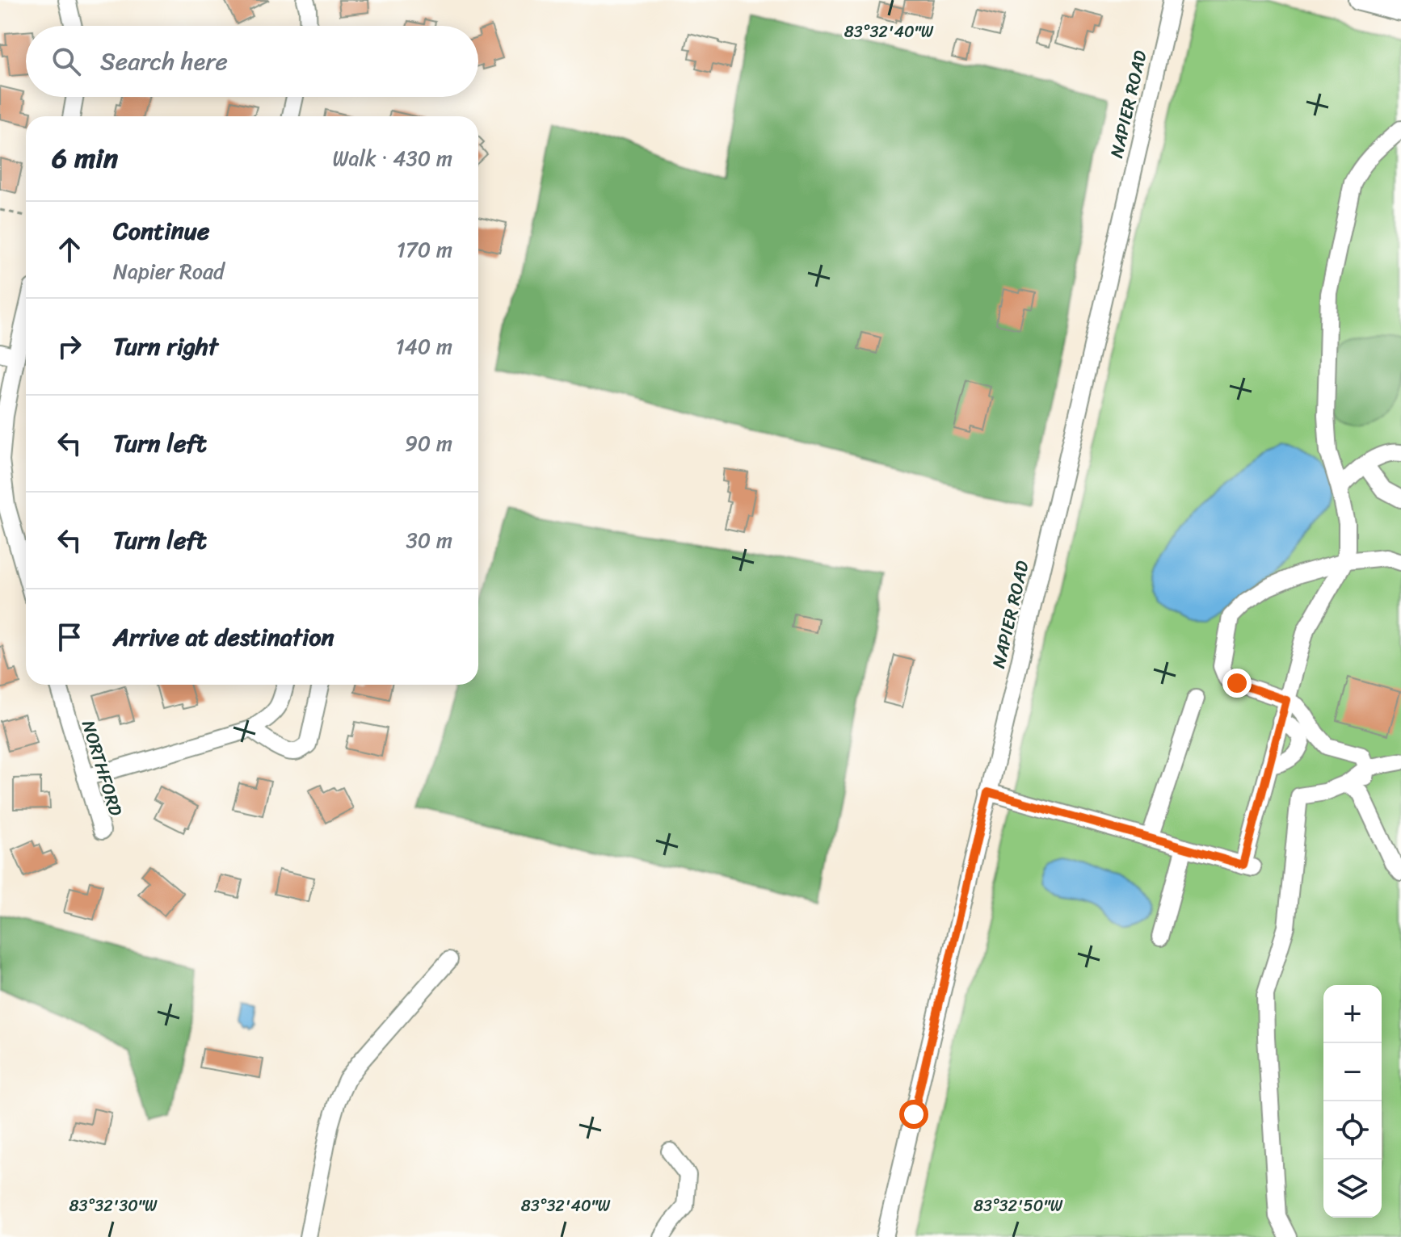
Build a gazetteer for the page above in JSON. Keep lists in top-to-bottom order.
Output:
{
  "streets": {
    "street": ["NAPIER ROAD", "NORTHFORD"]
  },
  "page": {
    "search": "Search here",
    "heading": ["6 min", "Walk · 430 m"],
    "list": [
      ["Continue", "Napier Road", "170 m"],
      ["Turn right", "140 m"],
      ["Turn left", "90 m"],
      ["Turn left", "30 m"],
      "Arrive at destination"
    ],
    "map_buttons": ["+", "−"]
  },
  "coordinates": ["83°32'40\"W", "83°32'30\"W", "83°32'50\"W"]
}
